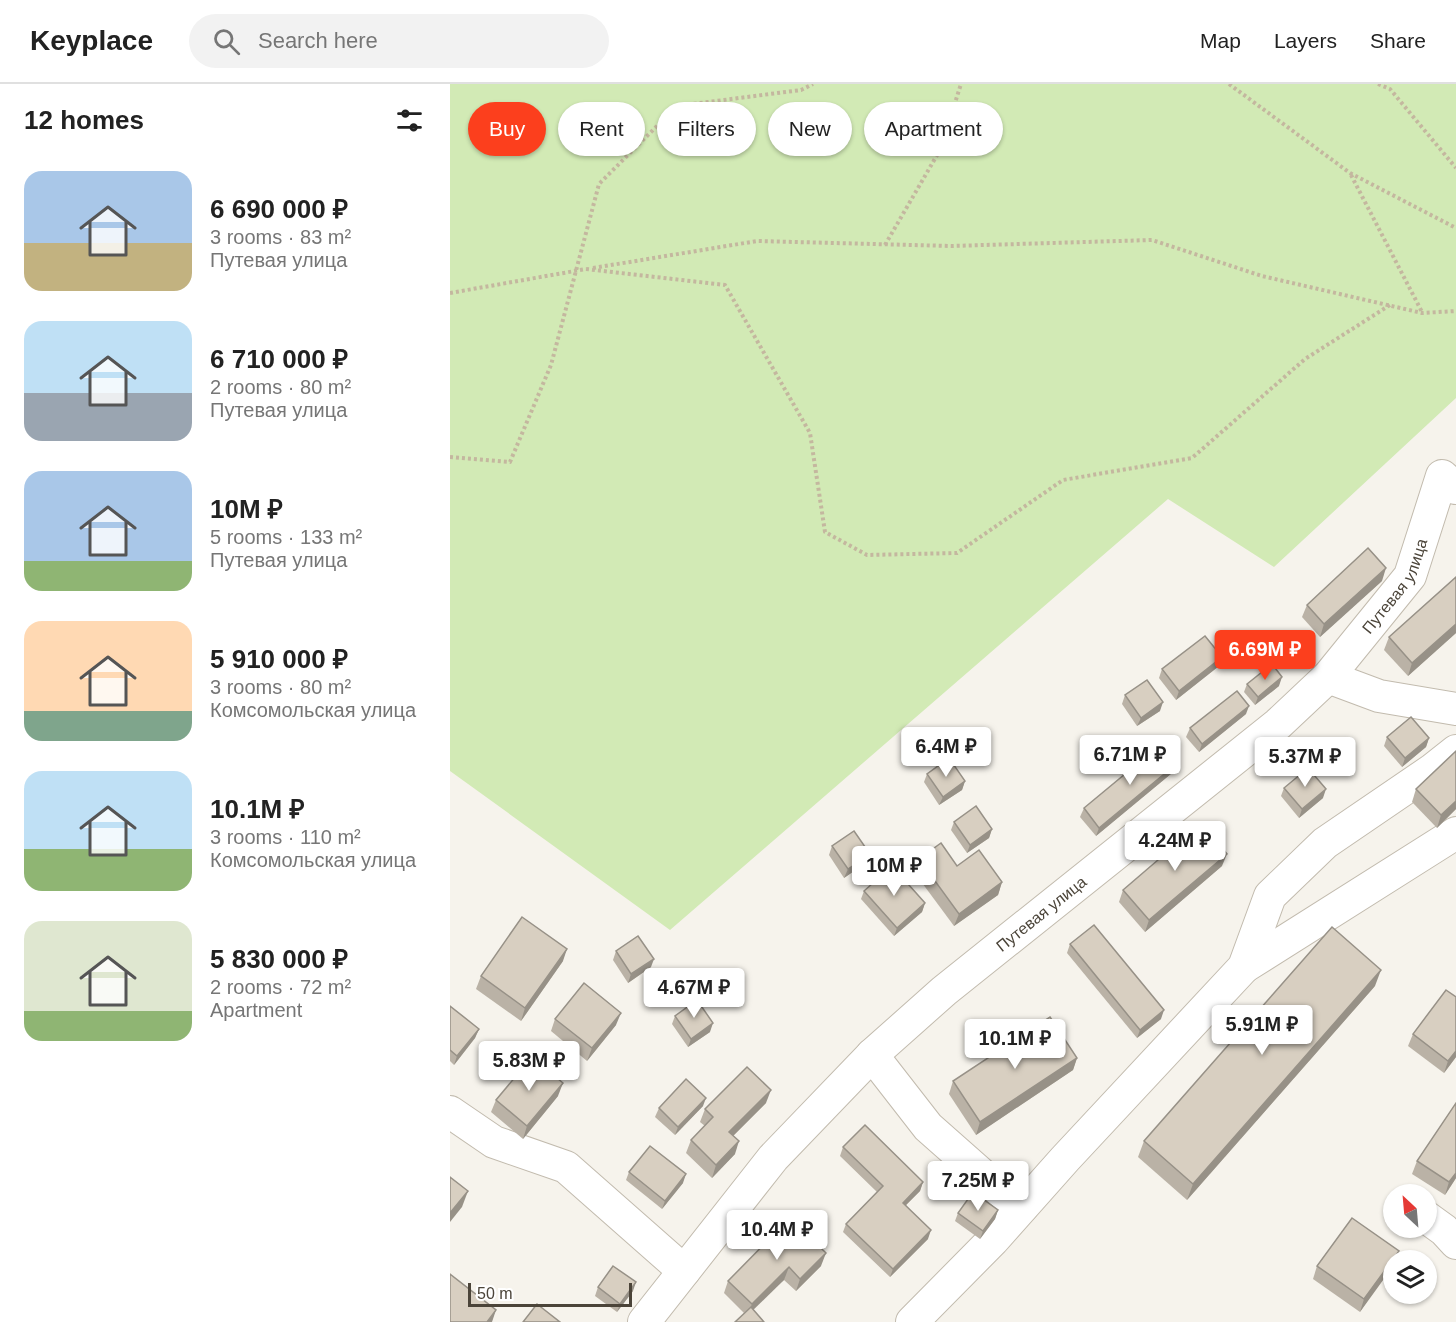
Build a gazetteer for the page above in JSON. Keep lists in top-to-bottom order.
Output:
{
  "streets": {
    "street": ["Путевая улица"]
  },
  "scale_bar": "50 m",
  "north": "top left",
  "page": {
    "header": "Keyplace",
    "search": "Search here",
    "nav": ["Map", "Layers", "Share"],
    "heading": "12 homes",
    "chip": [
      "Buy",
      "Rent",
      "Filters",
      "New",
      "Apartment"
    ],
    "list": [
      {
        "name": "6 690 000 ₽",
        "note": "3 rooms · 83 m² · Путевая улица"
      },
      {
        "name": "6 710 000 ₽",
        "note": "2 rooms · 80 m² · Путевая улица"
      },
      {
        "name": "10M ₽",
        "note": "5 rooms · 133 m² · Путевая улица"
      },
      {
        "name": "5 910 000 ₽",
        "note": "3 rooms · 80 m² · Комсомольская улица"
      },
      {
        "name": "10.1M ₽",
        "note": "3 rooms · 110 m² · Комсомольская улица"
      },
      {
        "name": "5 830 000 ₽",
        "note": "2 rooms · 72 m² · Apartment"
      }
    ],
    "price": [
      "6.69M ₽",
      "6.4M ₽",
      "6.71M ₽",
      "5.37M ₽",
      "4.24M ₽",
      "10M ₽",
      "4.67M ₽",
      "5.91M ₽",
      "10.1M ₽",
      "5.83M ₽",
      "7.25M ₽",
      "10.4M ₽"
    ],
    "scale": "50 m"
  }
}
